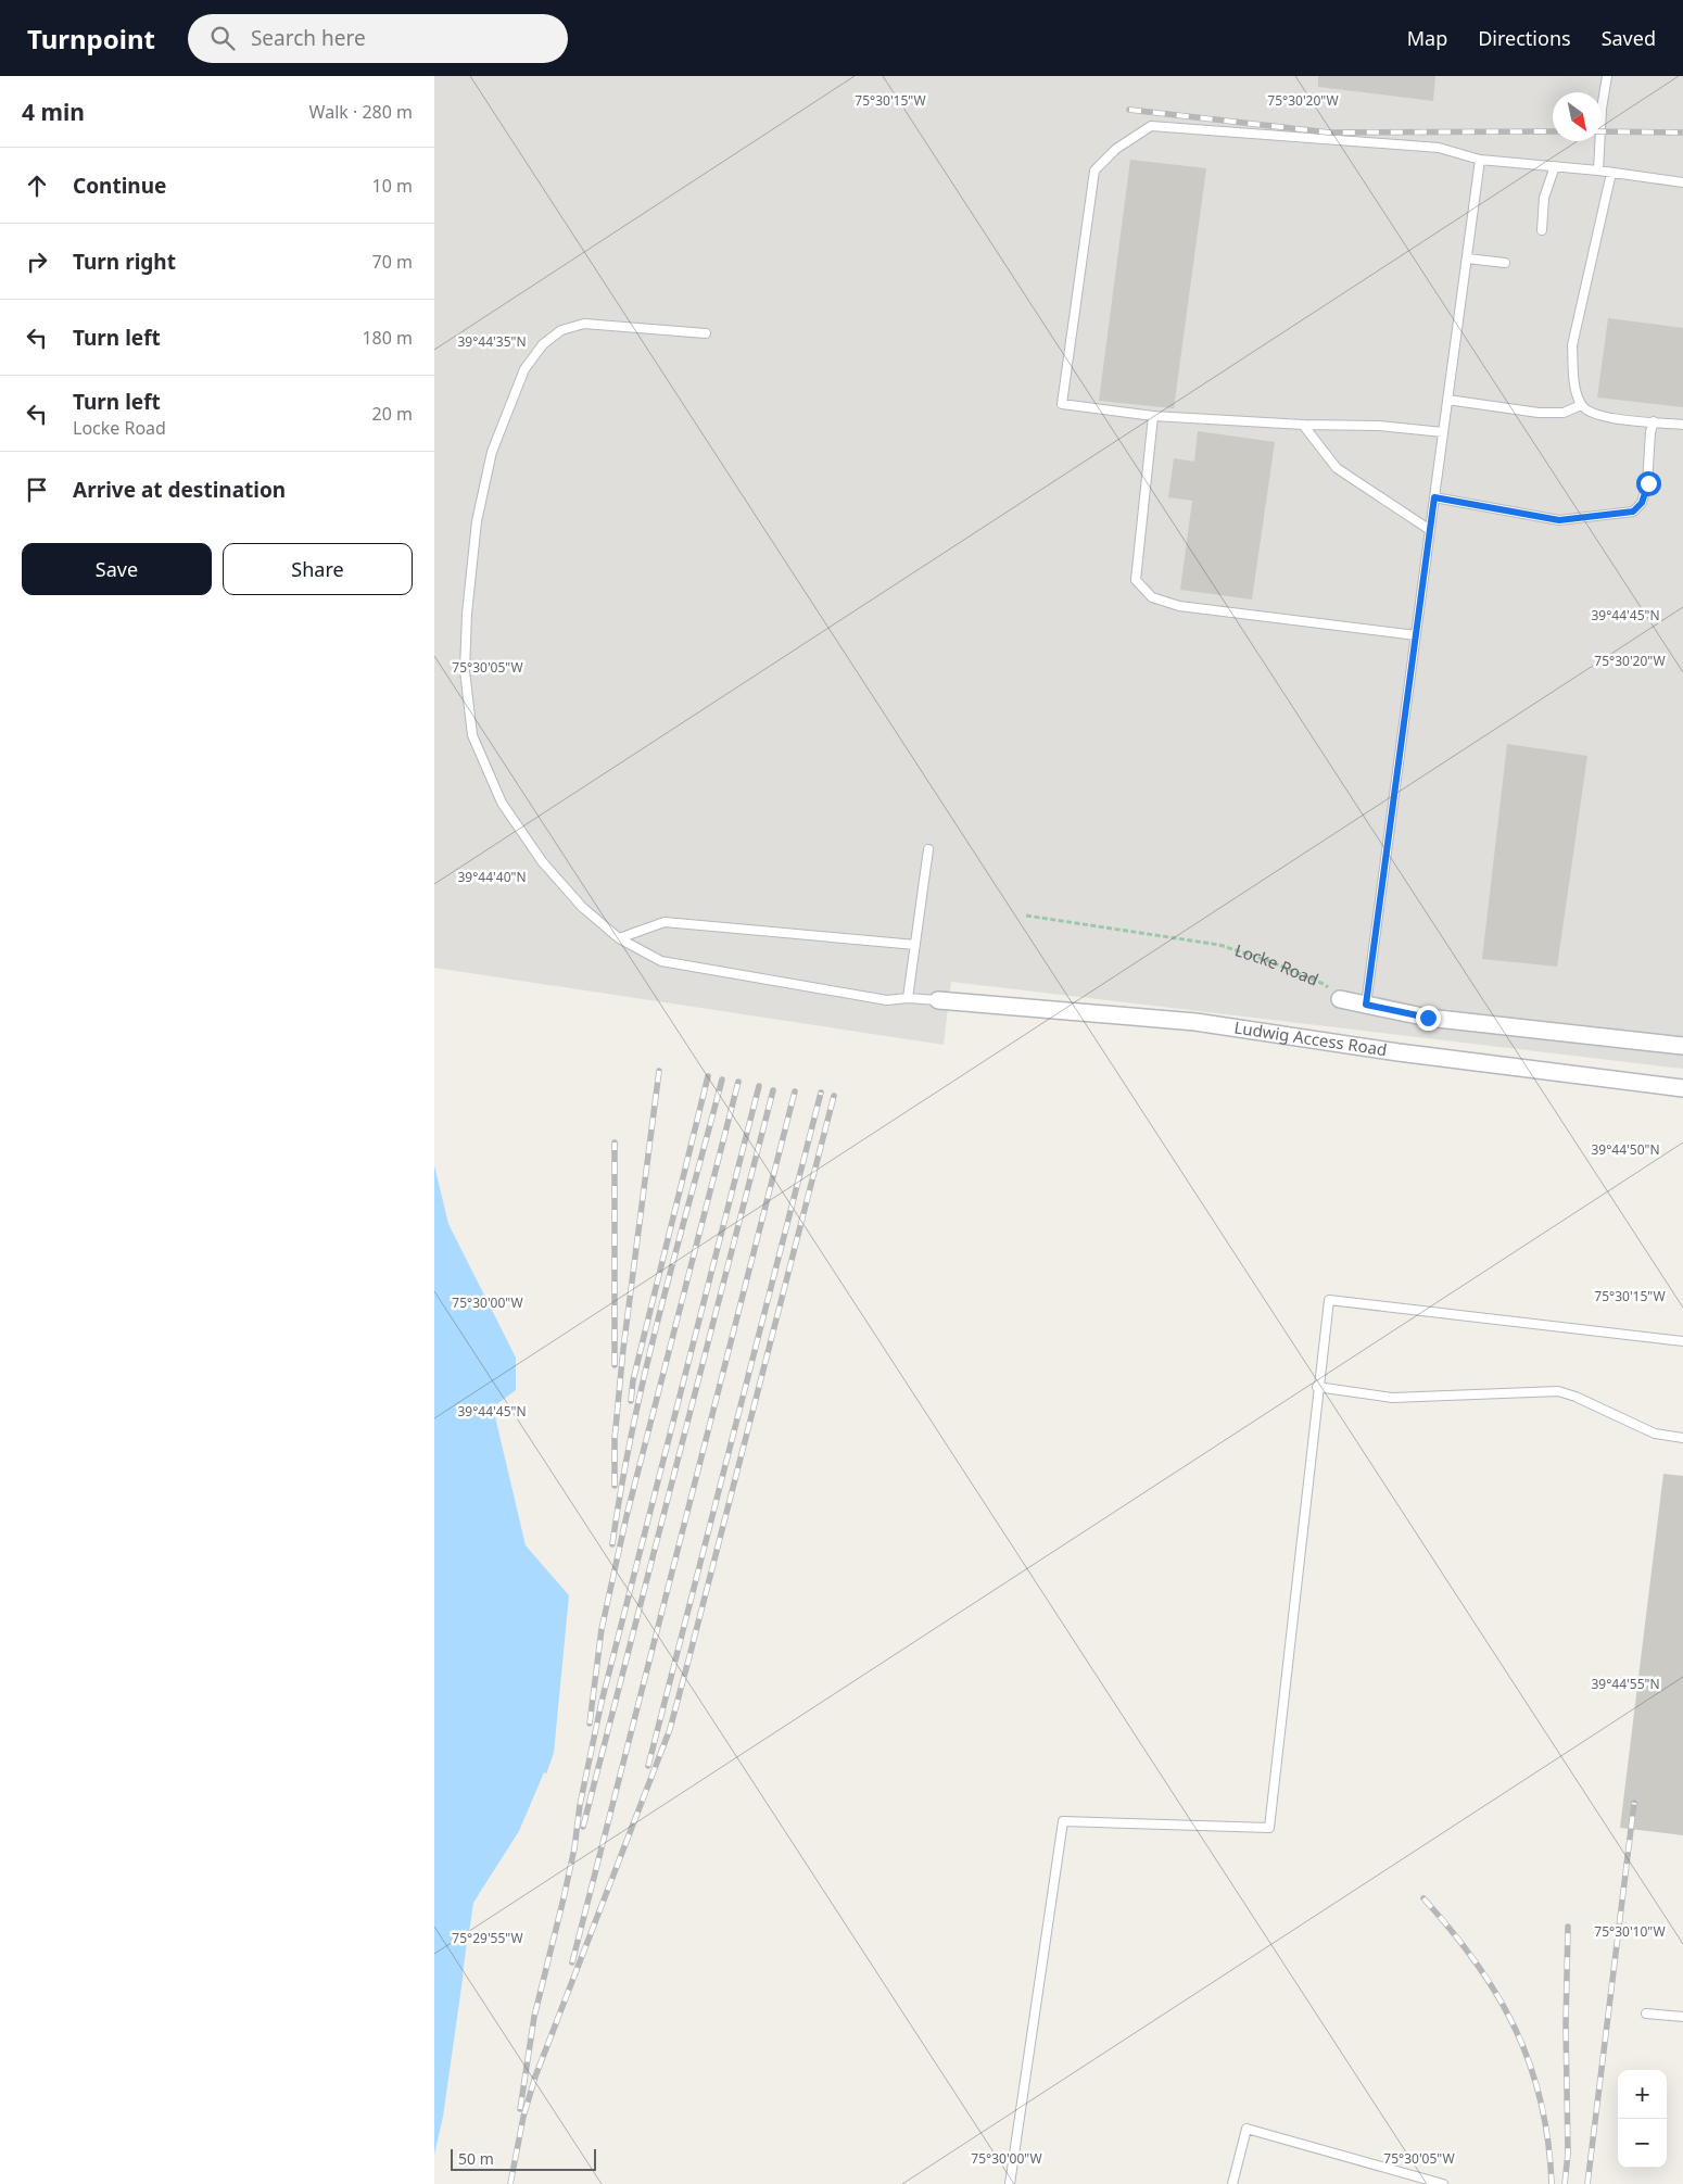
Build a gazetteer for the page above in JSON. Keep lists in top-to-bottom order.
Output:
{
  "streets": {
    "street": ["Ludwig Access Road"],
    "path": ["Locke Road"]
  },
  "scale_bar": "50 m",
  "north": "bottom right",
  "page": {
    "header": "Turnpoint",
    "search": "Search here",
    "nav": ["Map", "Directions", "Saved"],
    "heading": ["4 min", "Walk · 280 m"],
    "list": [
      ["Continue", "10 m"],
      ["Turn right", "70 m"],
      ["Turn left", "180 m"],
      ["Turn left", "Locke Road", "20 m"],
      "Arrive at destination"
    ],
    "buttons": ["Save", "Share"],
    "map_buttons": ["+", "−"],
    "scale": "50 m"
  },
  "coordinates": [
    "75°30'15\"W",
    "75°30'20\"W",
    "39°44'35\"N",
    "39°44'45\"N",
    "75°30'05\"W",
    "39°44'40\"N",
    "39°44'50\"N",
    "75°30'00\"W",
    "39°44'55\"N",
    "75°30'10\"W",
    "75°29'55\"W"
  ]
}
